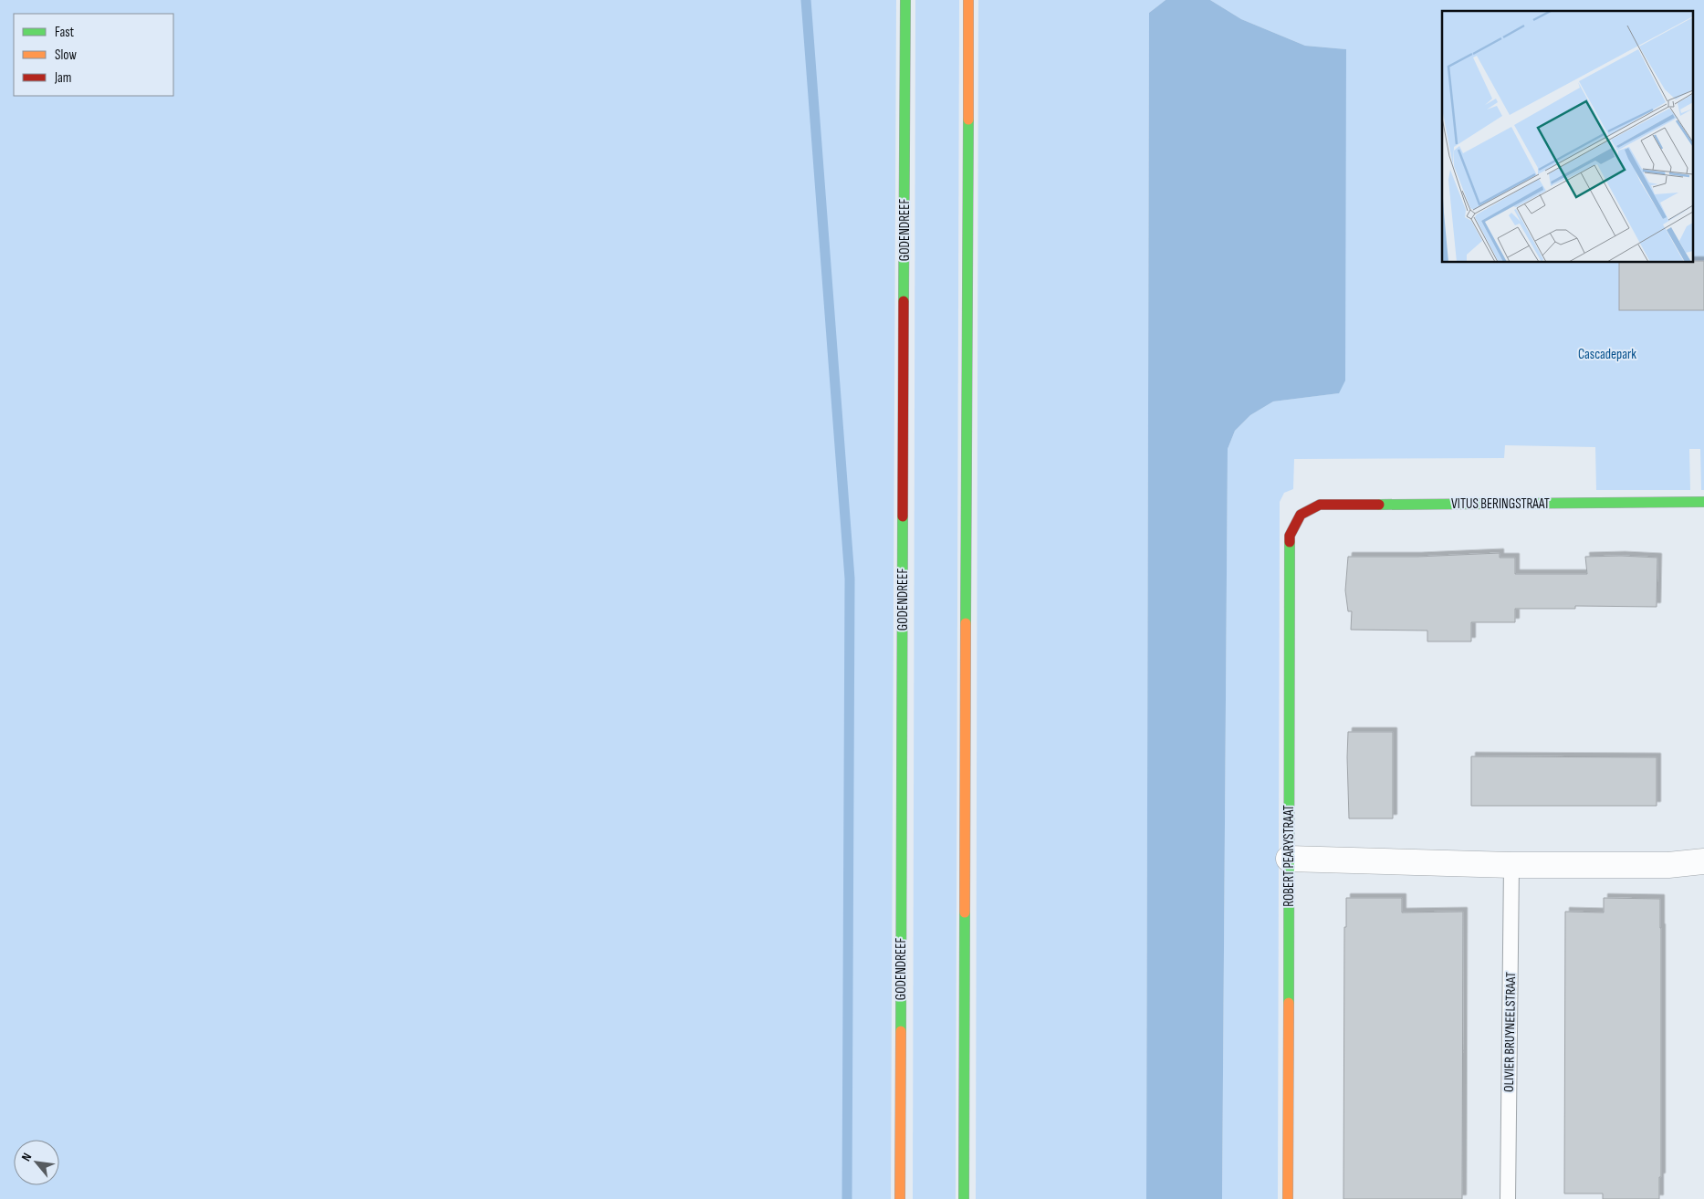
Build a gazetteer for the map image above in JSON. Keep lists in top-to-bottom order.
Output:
{
  "streets": {
    "main road": ["GODENDREEF", "VITUS BERINGSTRAAT", "ROBERT PEARYSTRAAT"],
    "lane": ["OLIVIER BRUYNEELSTRAAT"]
  },
  "crossings": [
    ["VITUS BERINGSTRAAT", "ROBERT PEARYSTRAAT"]
  ],
  "parks": ["Cascadepark"],
  "legend": ["Fast", "Slow", "Jam"],
  "north": "top left"
}
